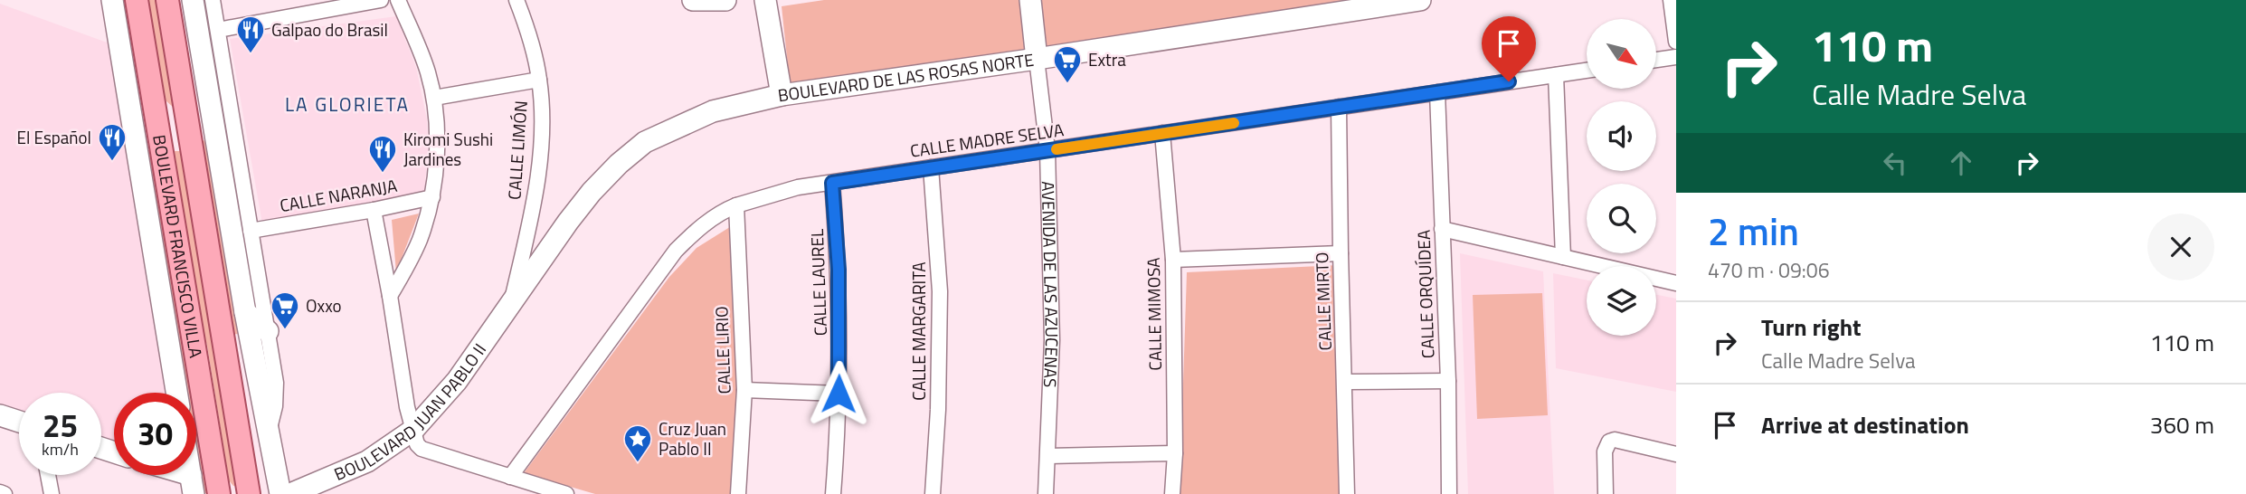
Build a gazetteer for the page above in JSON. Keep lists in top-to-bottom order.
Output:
{
  "streets": {
    "main road": [
      "BOULEVARD DE LAS ROSAS NORTE",
      "BOULEVARD FRANCISCO VILLA",
      "AVENIDA DE LAS AZUCENAS",
      "BOULEVARD JUAN PABLO II"
    ],
    "street": [
      "CALLE MADRE SELVA",
      "CALLE LIMÓN",
      "CALLE NARANJA",
      "CALLE LAUREL",
      "CALLE ORQUÍDEA",
      "CALLE MIRTO",
      "CALLE MIMOSA",
      "CALLE MARGARITA",
      "CALLE LIRIO"
    ]
  },
  "crossings": [
    ["BOULEVARD DE LAS ROSAS NORTE", "CALLE LIMÓN"],
    ["BOULEVARD DE LAS ROSAS NORTE", "AVENIDA DE LAS AZUCENAS"],
    ["BOULEVARD DE LAS ROSAS NORTE", "BOULEVARD JUAN PABLO II"],
    ["CALLE MADRE SELVA", "CALLE LAUREL"],
    ["CALLE MADRE SELVA", "AVENIDA DE LAS AZUCENAS"],
    ["CALLE MADRE SELVA", "CALLE ORQUÍDEA"],
    ["CALLE MADRE SELVA", "CALLE MIRTO"],
    ["CALLE MADRE SELVA", "CALLE MIMOSA"],
    ["CALLE MADRE SELVA", "CALLE MARGARITA"],
    ["CALLE MADRE SELVA", "CALLE LIRIO"],
    ["CALLE LIMÓN", "BOULEVARD JUAN PABLO II"]
  ],
  "districts": ["LA GLORIETA"],
  "places": {
    "restaurant": ["Galpao do Brasil", "El Español", "Kiromi Sushi Jardines"],
    "supermarket": ["Extra", "Oxxo"],
    "place": ["Cruz Juan Pablo II"]
  },
  "north": "bottom right",
  "page": {
    "turn": ["110 m", "Calle Madre Selva"],
    "heading": ["2 min", "470 m · 09:06"],
    "list": [
      {
        "name": "Turn right",
        "note": "Calle Madre Selva",
        "value": "110 m"
      },
      {
        "name": "Arrive at destination",
        "value": "360 m"
      }
    ],
    "speed": "25 km/h",
    "limit": "30"
  }
}
